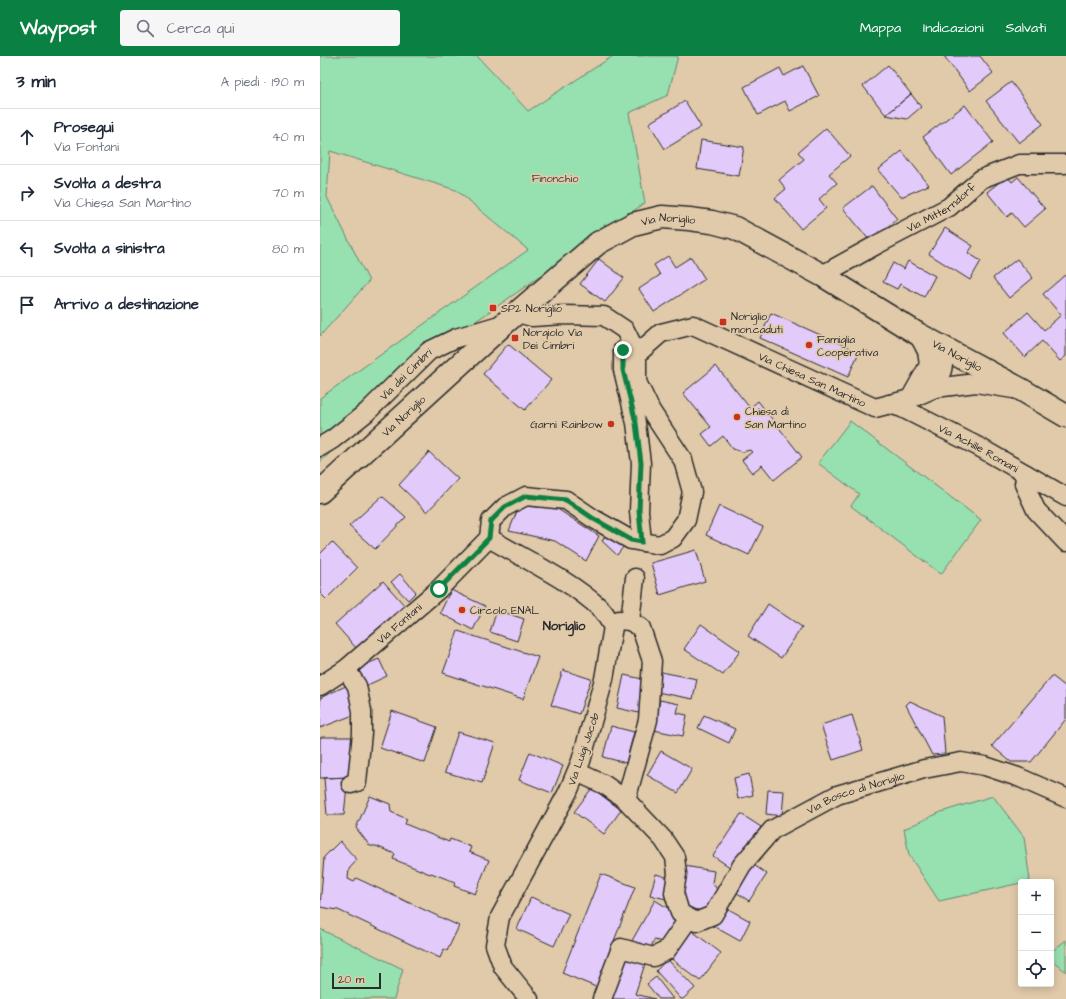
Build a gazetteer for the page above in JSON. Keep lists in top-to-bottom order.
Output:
{
  "streets": {
    "main road": ["Via Noriglio"],
    "street": [
      "Via Mitterndorf",
      "Via dei Cimbri",
      "Via Chiesa San Martino",
      "Via Achille Romani",
      "Via Fontani",
      "Via Luigi Jacob",
      "Via Bosco di Noriglio"
    ]
  },
  "crossings": [
    ["Via Mitterndorf", "Via Noriglio"],
    ["Via Noriglio", "Via dei Cimbri"],
    ["Via Noriglio", "Via Chiesa San Martino"],
    ["Via Chiesa San Martino", "Via Achille Romani"]
  ],
  "districts": ["Noriglio"],
  "parks": ["Finonchio"],
  "places": {
    "transit": ["SP2 Noriglio", "Noriglio mon.caduti", "Norgiolo Via Dei Cimbri"],
    "other": [
      "Famiglia Cooperativa",
      "Chiesa di San Martino",
      "Garnì Rainbow",
      "Circolo ENAL"
    ]
  },
  "scale_bar": "20 m",
  "page": {
    "header": "Waypost",
    "search": "Cerca qui",
    "nav": ["Mappa", "Indicazioni", "Salvati"],
    "heading": ["3 min", "A piedi · 190 m"],
    "list": [
      ["Prosegui", "Via Fontani", "40 m"],
      ["Svolta a destra", "Via Chiesa San Martino", "70 m"],
      ["Svolta a sinistra", "80 m"],
      "Arrivo a destinazione"
    ],
    "map_buttons": ["+", "−"],
    "scale": "20 m"
  }
}
